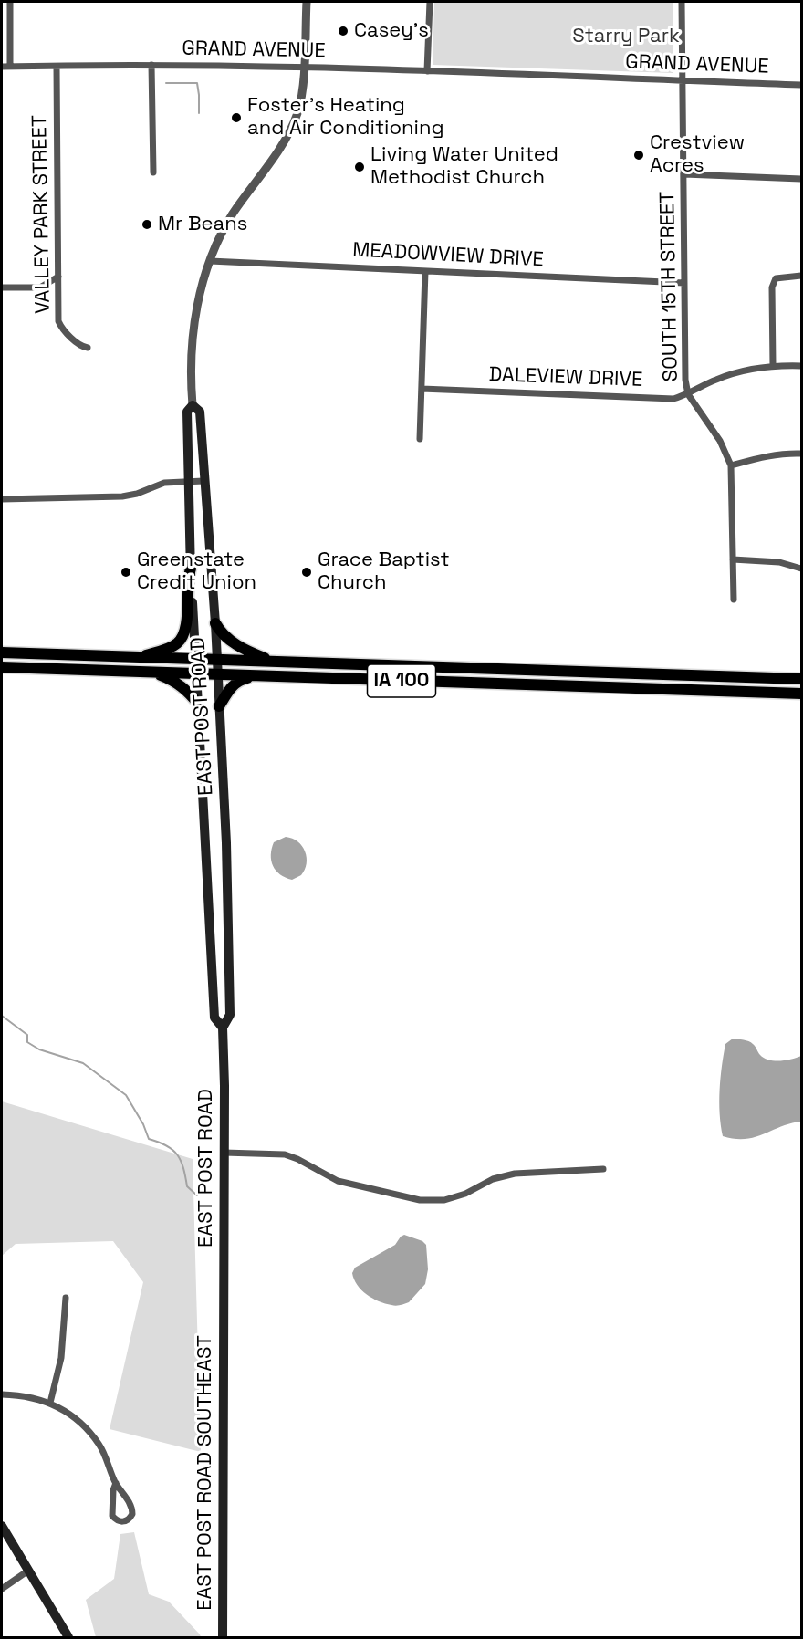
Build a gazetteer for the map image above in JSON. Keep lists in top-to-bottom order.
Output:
{
  "streets": {
    "highway": ["IA 100"],
    "main road": ["EAST POST ROAD", "EAST POST ROAD SOUTHEAST"],
    "street": [
      "GRAND AVENUE",
      "VALLEY PARK STREET",
      "MEADOWVIEW DRIVE",
      "SOUTH 15TH STREET",
      "DALEVIEW DRIVE"
    ]
  },
  "crossings": [
    ["GRAND AVENUE", "VALLEY PARK STREET"],
    ["GRAND AVENUE", "SOUTH 15TH STREET"],
    ["GRAND AVENUE", "EAST POST ROAD"],
    ["MEADOWVIEW DRIVE", "SOUTH 15TH STREET"],
    ["MEADOWVIEW DRIVE", "EAST POST ROAD"],
    ["SOUTH 15TH STREET", "DALEVIEW DRIVE"],
    ["IA 100", "EAST POST ROAD"],
    ["EAST POST ROAD", "EAST POST ROAD SOUTHEAST"]
  ],
  "parks": ["Starry Park"],
  "places": [
    "Casey's",
    "Foster's Heating and Air Conditioning",
    "Crestview Acres",
    "Living Water United Methodist Church",
    "Mr Beans",
    "Greenstate Credit Union",
    "Grace Baptist Church"
  ]
}
